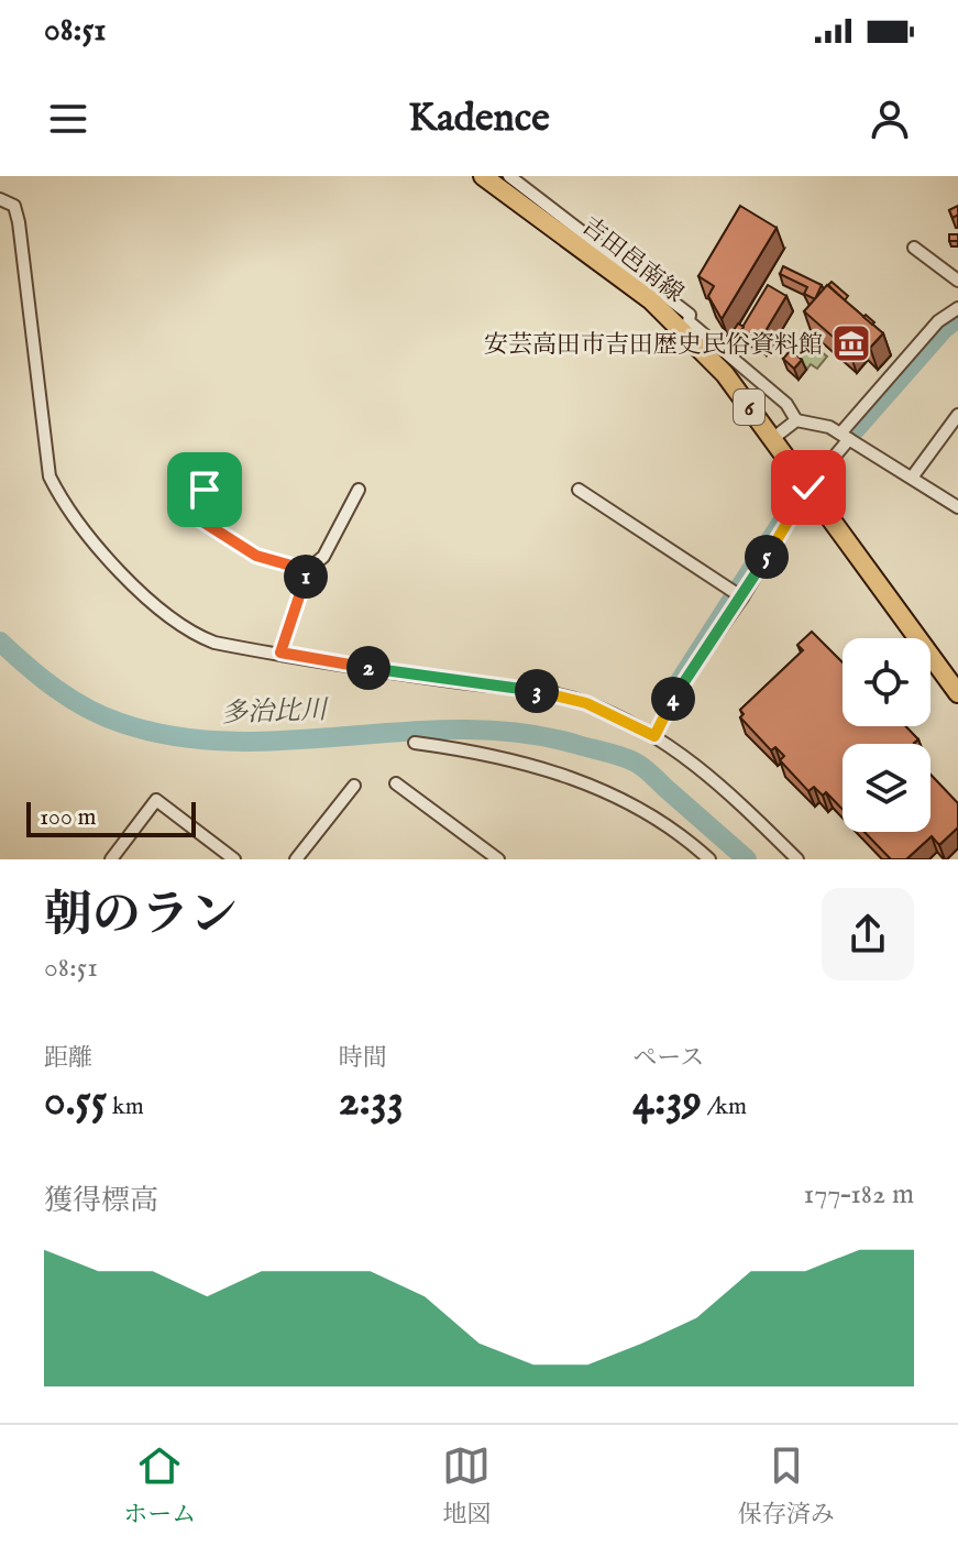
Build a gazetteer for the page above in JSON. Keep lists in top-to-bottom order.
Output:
{
  "streets": {
    "main road": ["吉田邑南線", "6"]
  },
  "water": ["多治比川"],
  "places": {
    "museum": ["安芸高田市吉田歴史民俗資料館"]
  },
  "scale_bar": "100 m",
  "page": {
    "status": "08:51",
    "header": "Kadence",
    "pins": [
      "5",
      "1",
      "2",
      "3",
      "4"
    ],
    "scale": "100 m",
    "heading": ["朝のラン", "08:51"],
    "stats": [
      ["距離", "0.55 km"],
      ["時間", "2:33"],
      ["ペース", "4:39 /km"]
    ],
    "chart": ["獲得標高", "177–182 m"],
    "tabs": ["ホーム", "地図", "保存済み"]
  }
}
